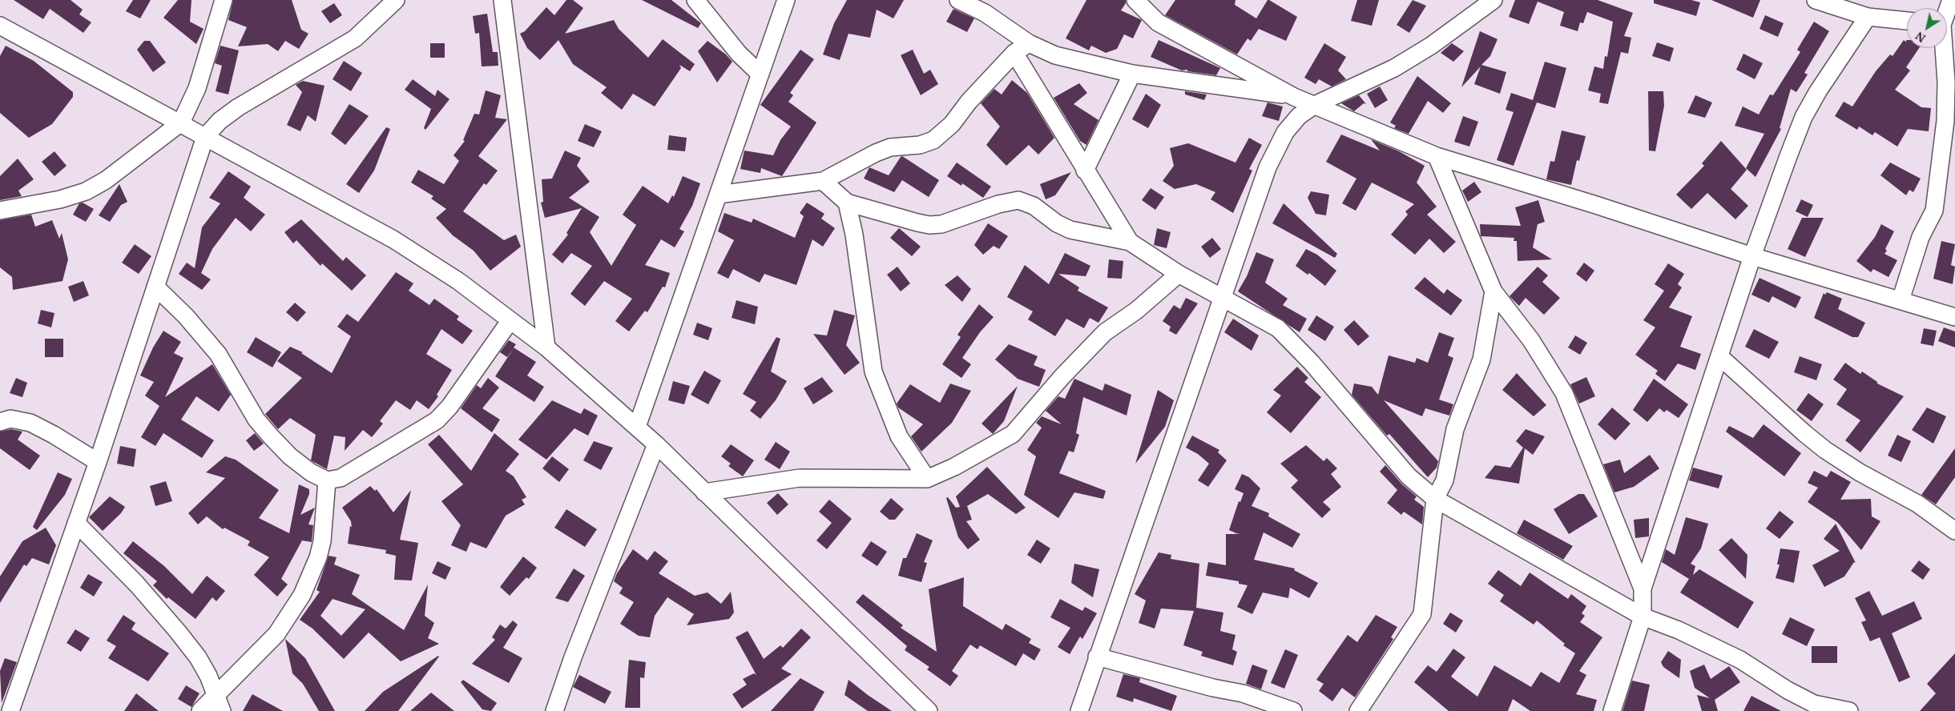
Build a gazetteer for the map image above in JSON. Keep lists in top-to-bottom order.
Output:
{
  "north": "bottom left"
}
